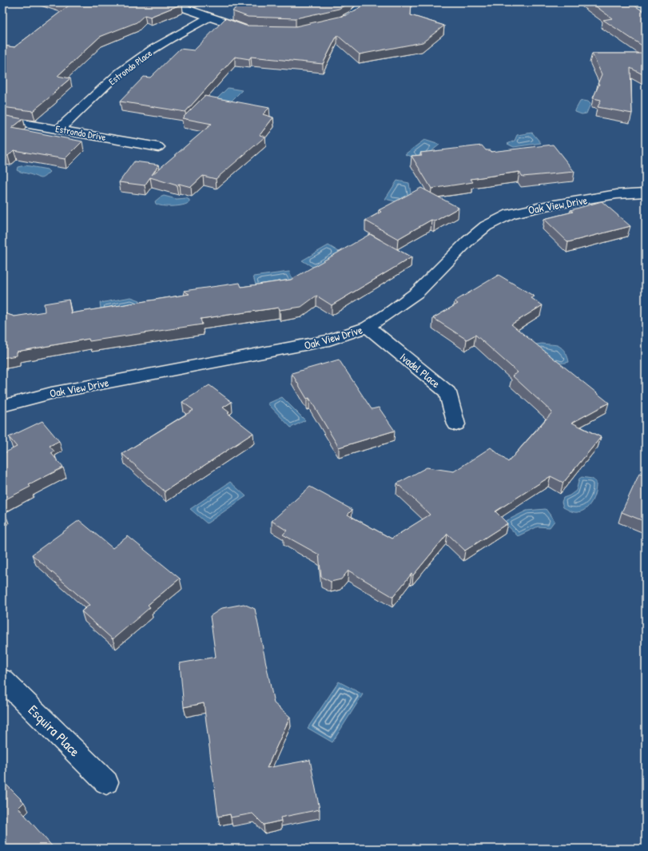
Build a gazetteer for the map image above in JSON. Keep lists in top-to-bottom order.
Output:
{
  "streets": {
    "street": [
      "Estrondo Place",
      "Estrondo Drive",
      "Oak View Drive",
      "Ivadel Place",
      "Esquira Place"
    ]
  },
  "crossings": [
    ["Estrondo Place", "Estrondo Drive"],
    ["Oak View Drive", "Ivadel Place"]
  ]
}
